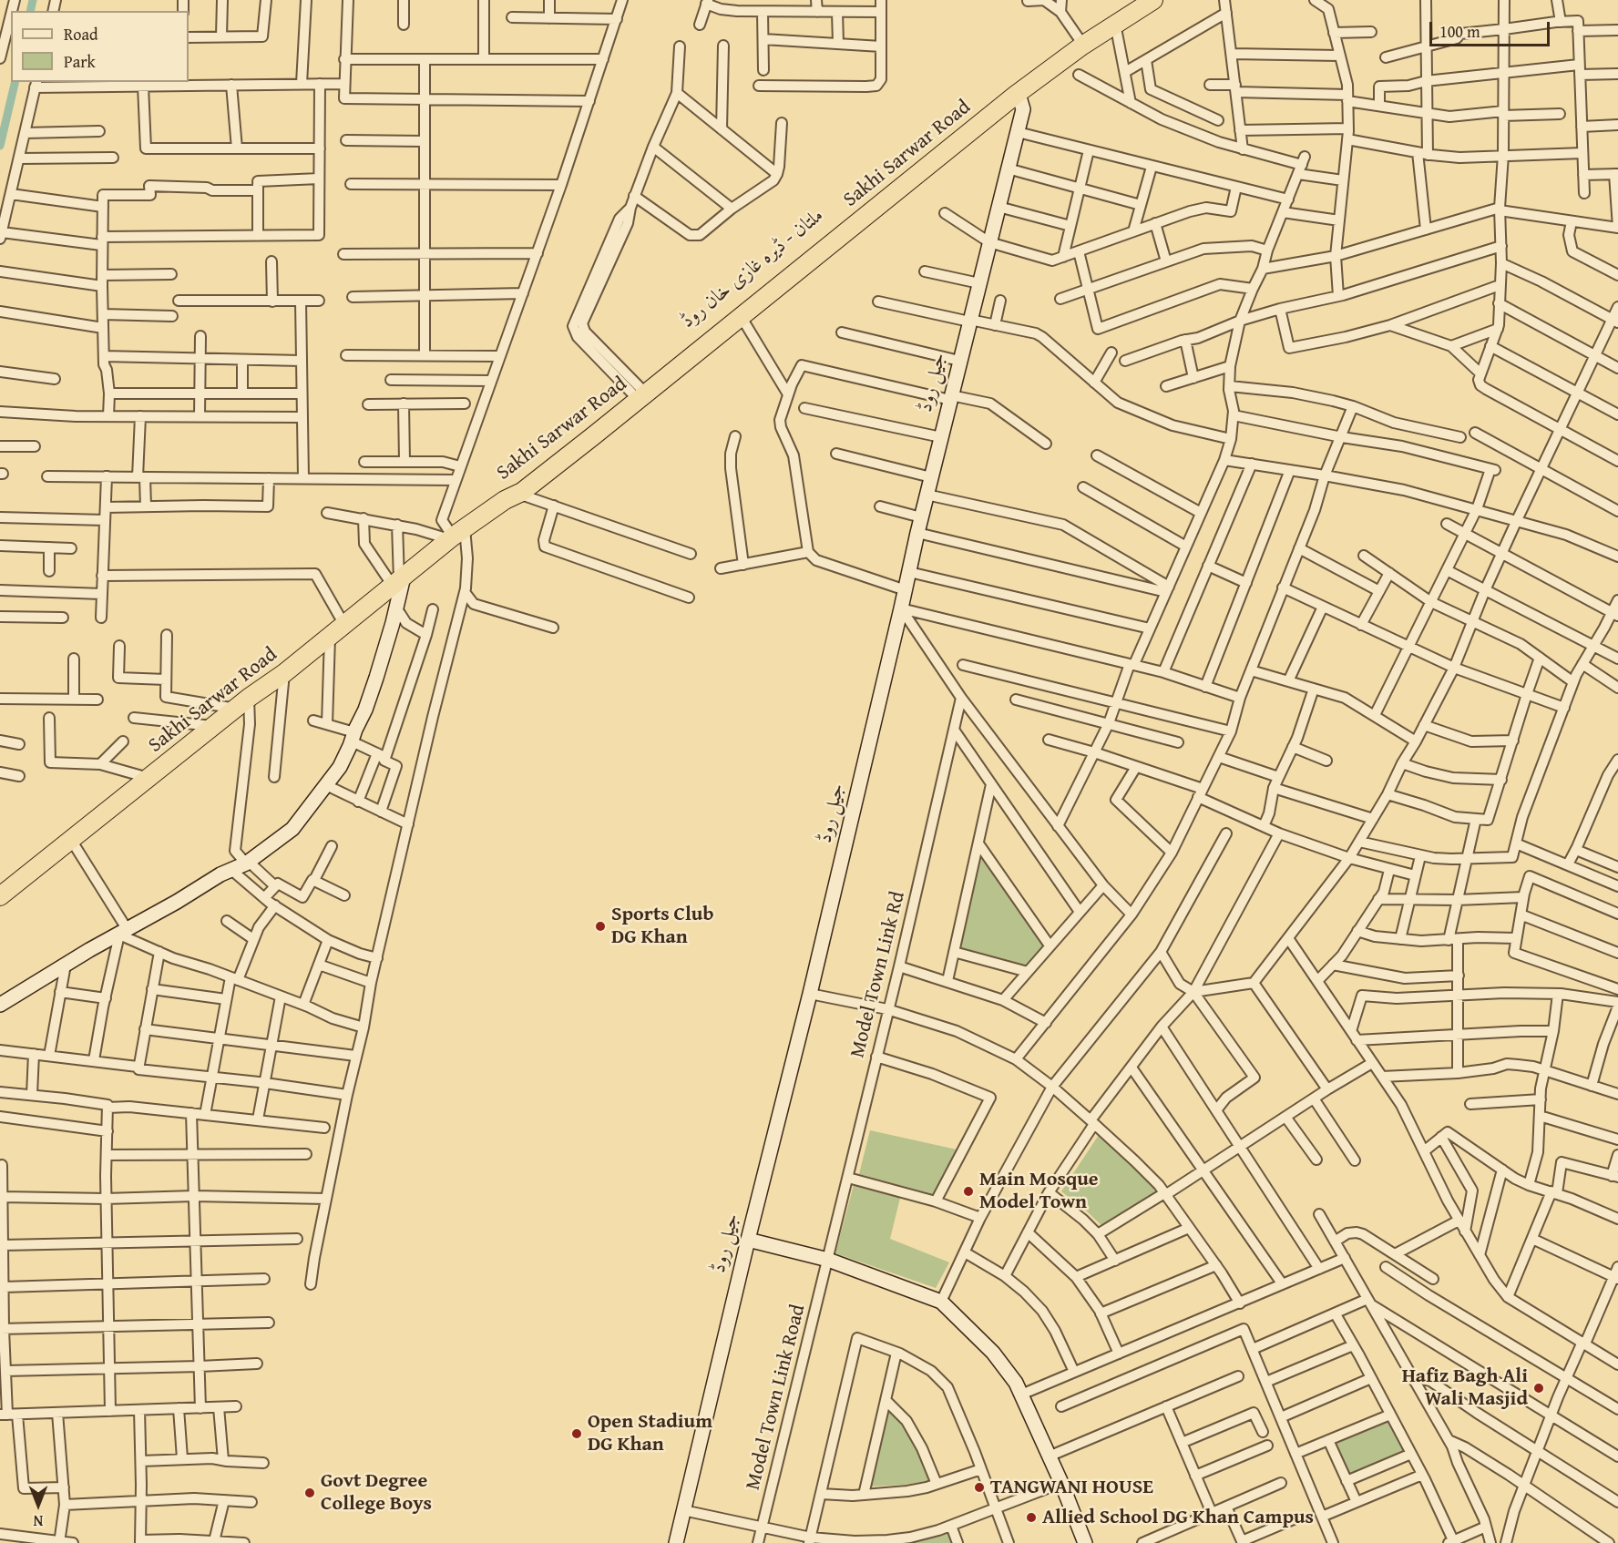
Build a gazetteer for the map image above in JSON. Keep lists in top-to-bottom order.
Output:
{
  "streets": {
    "highway": ["Sakhi Sarwar Road", "ملتان - ڈیرہ غازی خان روڈ"],
    "main road": ["جیل روڈ"],
    "street": ["Model Town Link Rd", "Model Town Link Road"]
  },
  "crossings": [
    ["Sakhi Sarwar Road", "ملتان - ڈیرہ غازی خان روڈ"],
    ["Sakhi Sarwar Road", "جیل روڈ"],
    ["Model Town Link Rd", "Model Town Link Road"]
  ],
  "places": [
    "Sports Club DG Khan",
    "Main Mosque Model Town",
    "Hafiz Bagh Ali Wali Masjid",
    "Open Stadium DG Khan",
    "TANGWANI HOUSE",
    "Govt Degree College Boys",
    "Allied School DG Khan Campus"
  ],
  "legend": ["Road", "Park"],
  "scale_bar": "100 m",
  "north": "bottom"
}
